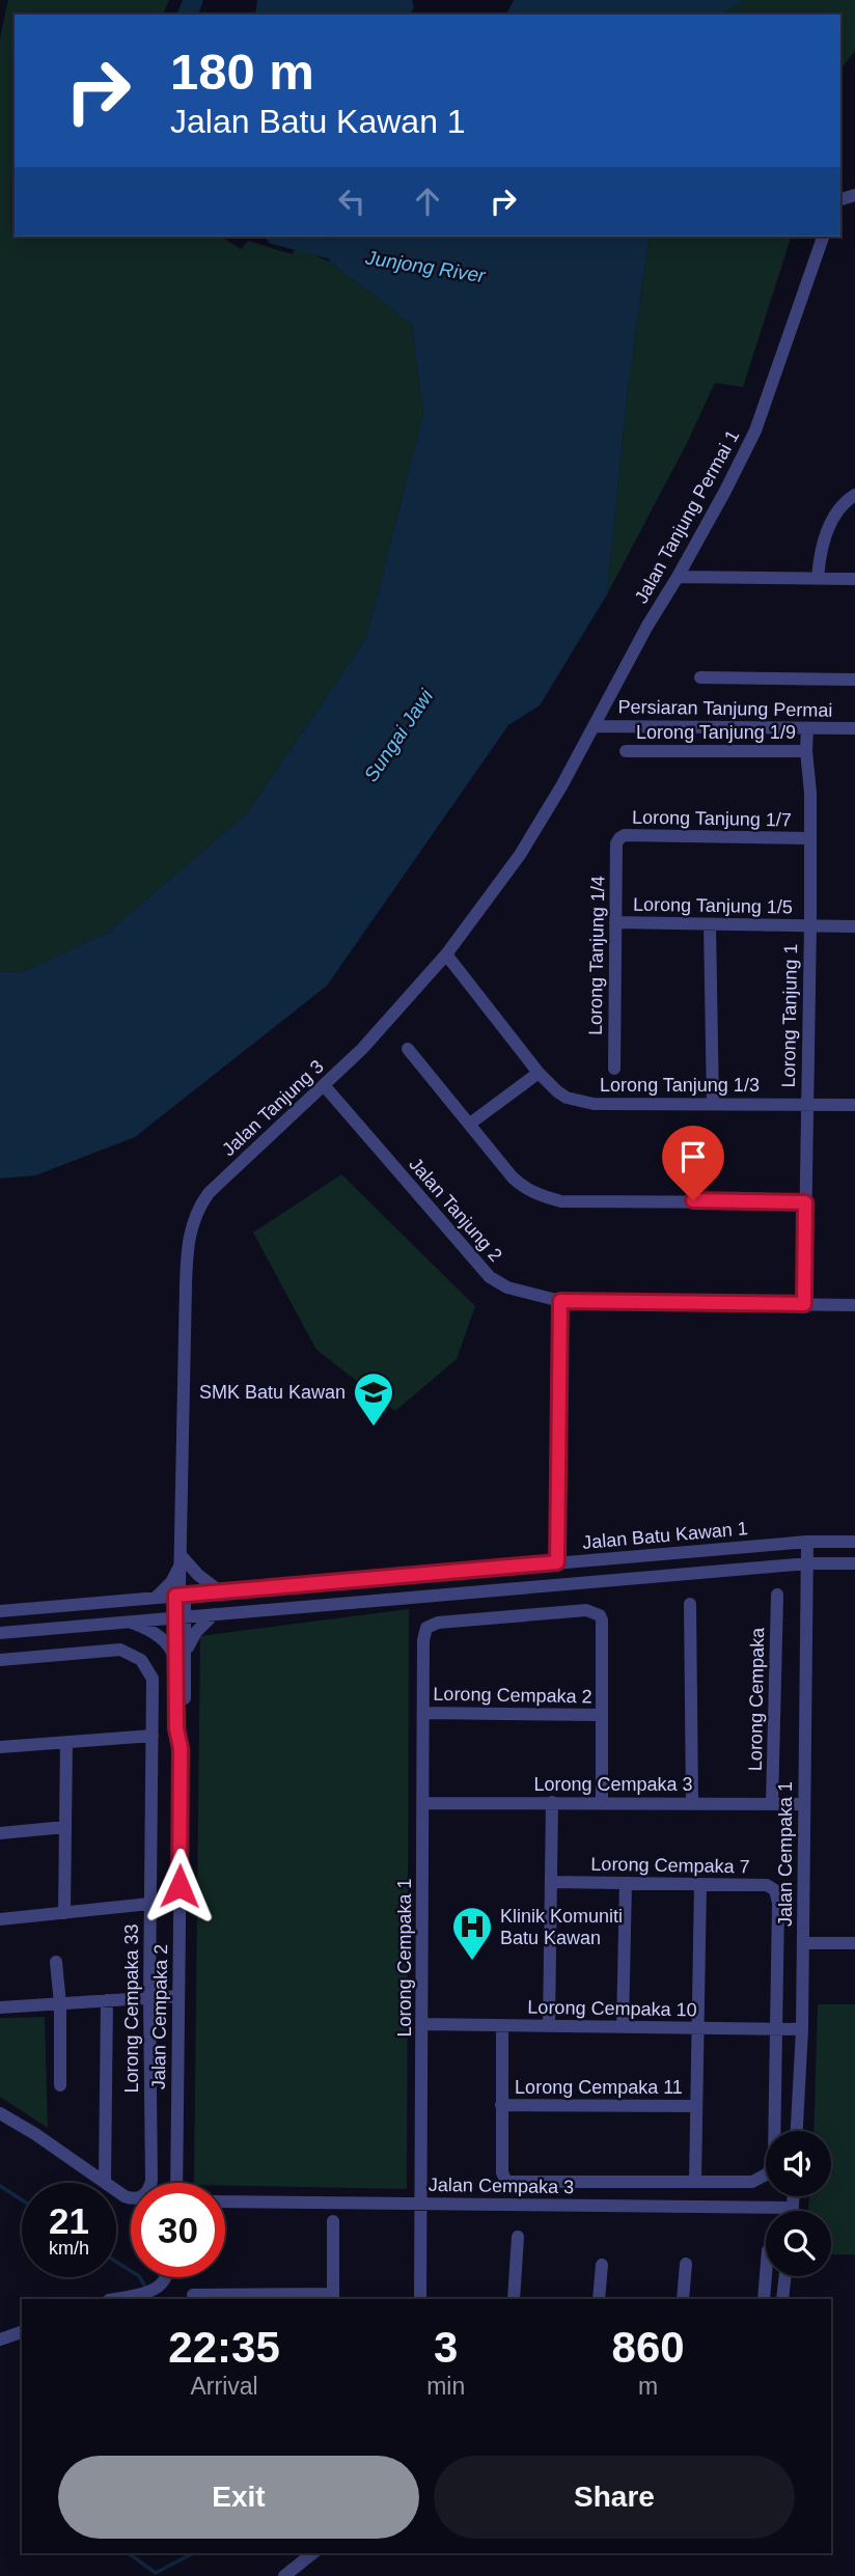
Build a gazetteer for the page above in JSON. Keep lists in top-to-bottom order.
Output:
{
  "streets": {
    "street": [
      "Jalan Tanjung Permai 1",
      "Persiaran Tanjung Permai",
      "Lorong Tanjung 1/9",
      "Lorong Tanjung 1/7",
      "Lorong Tanjung 1/5",
      "Lorong Tanjung 1/4",
      "Lorong Tanjung 1",
      "Lorong Tanjung 1/3",
      "Jalan Tanjung 3",
      "Jalan Tanjung 2",
      "Jalan Batu Kawan 1",
      "Lorong Cempaka 2",
      "Lorong Cempaka",
      "Lorong Cempaka 3",
      "Jalan Cempaka 1",
      "Lorong Cempaka 7",
      "Lorong Cempaka 1",
      "Lorong Cempaka 33",
      "Lorong Cempaka 10",
      "Jalan Cempaka 2",
      "Lorong Cempaka 11",
      "Jalan Cempaka 3"
    ]
  },
  "crossings": [
    ["Jalan Tanjung Permai 1", "Persiaran Tanjung Permai"],
    ["Jalan Tanjung Permai 1", "Jalan Tanjung 3"],
    ["Persiaran Tanjung Permai", "Lorong Tanjung 1"],
    ["Persiaran Tanjung Permai", "Jalan Tanjung 3"],
    ["Lorong Tanjung 1/9", "Lorong Tanjung 1"],
    ["Lorong Tanjung 1/7", "Lorong Tanjung 1/4"],
    ["Lorong Tanjung 1/7", "Lorong Tanjung 1"],
    ["Lorong Tanjung 1/5", "Lorong Tanjung 1/4"],
    ["Lorong Tanjung 1/5", "Lorong Tanjung 1"],
    ["Lorong Tanjung 1", "Lorong Tanjung 1/3"],
    ["Lorong Tanjung 1", "Jalan Tanjung 2"],
    ["Lorong Tanjung 1/3", "Jalan Tanjung 3"],
    ["Jalan Tanjung 3", "Jalan Tanjung 2"],
    ["Jalan Tanjung 3", "Jalan Batu Kawan 1"],
    ["Jalan Tanjung 3", "Jalan Cempaka 2"],
    ["Jalan Batu Kawan 1", "Jalan Cempaka 1"],
    ["Jalan Batu Kawan 1", "Jalan Cempaka 2"],
    ["Lorong Cempaka 2", "Lorong Cempaka 1"],
    ["Lorong Cempaka", "Lorong Cempaka 3"],
    ["Lorong Cempaka 3", "Jalan Cempaka 1"],
    ["Lorong Cempaka 3", "Lorong Cempaka 1"],
    ["Jalan Cempaka 1", "Lorong Cempaka 7"],
    ["Jalan Cempaka 1", "Lorong Cempaka 10"],
    ["Lorong Cempaka 1", "Lorong Cempaka 10"],
    ["Lorong Cempaka 1", "Jalan Cempaka 3"]
  ],
  "water": ["Junjong River", "Sungai Jawi"],
  "places": {
    "school or university": ["SMK Batu Kawan"],
    "hospital": ["Klinik Komuniti Batu Kawan"]
  },
  "page": {
    "turn": ["180 m", "Jalan Batu Kawan 1"],
    "speed": "21 km/h",
    "limit": "30",
    "eta": [
      "22:35",
      "Arrival",
      "3",
      "min",
      "860",
      "m"
    ],
    "buttons": ["Exit", "Share"]
  }
}
